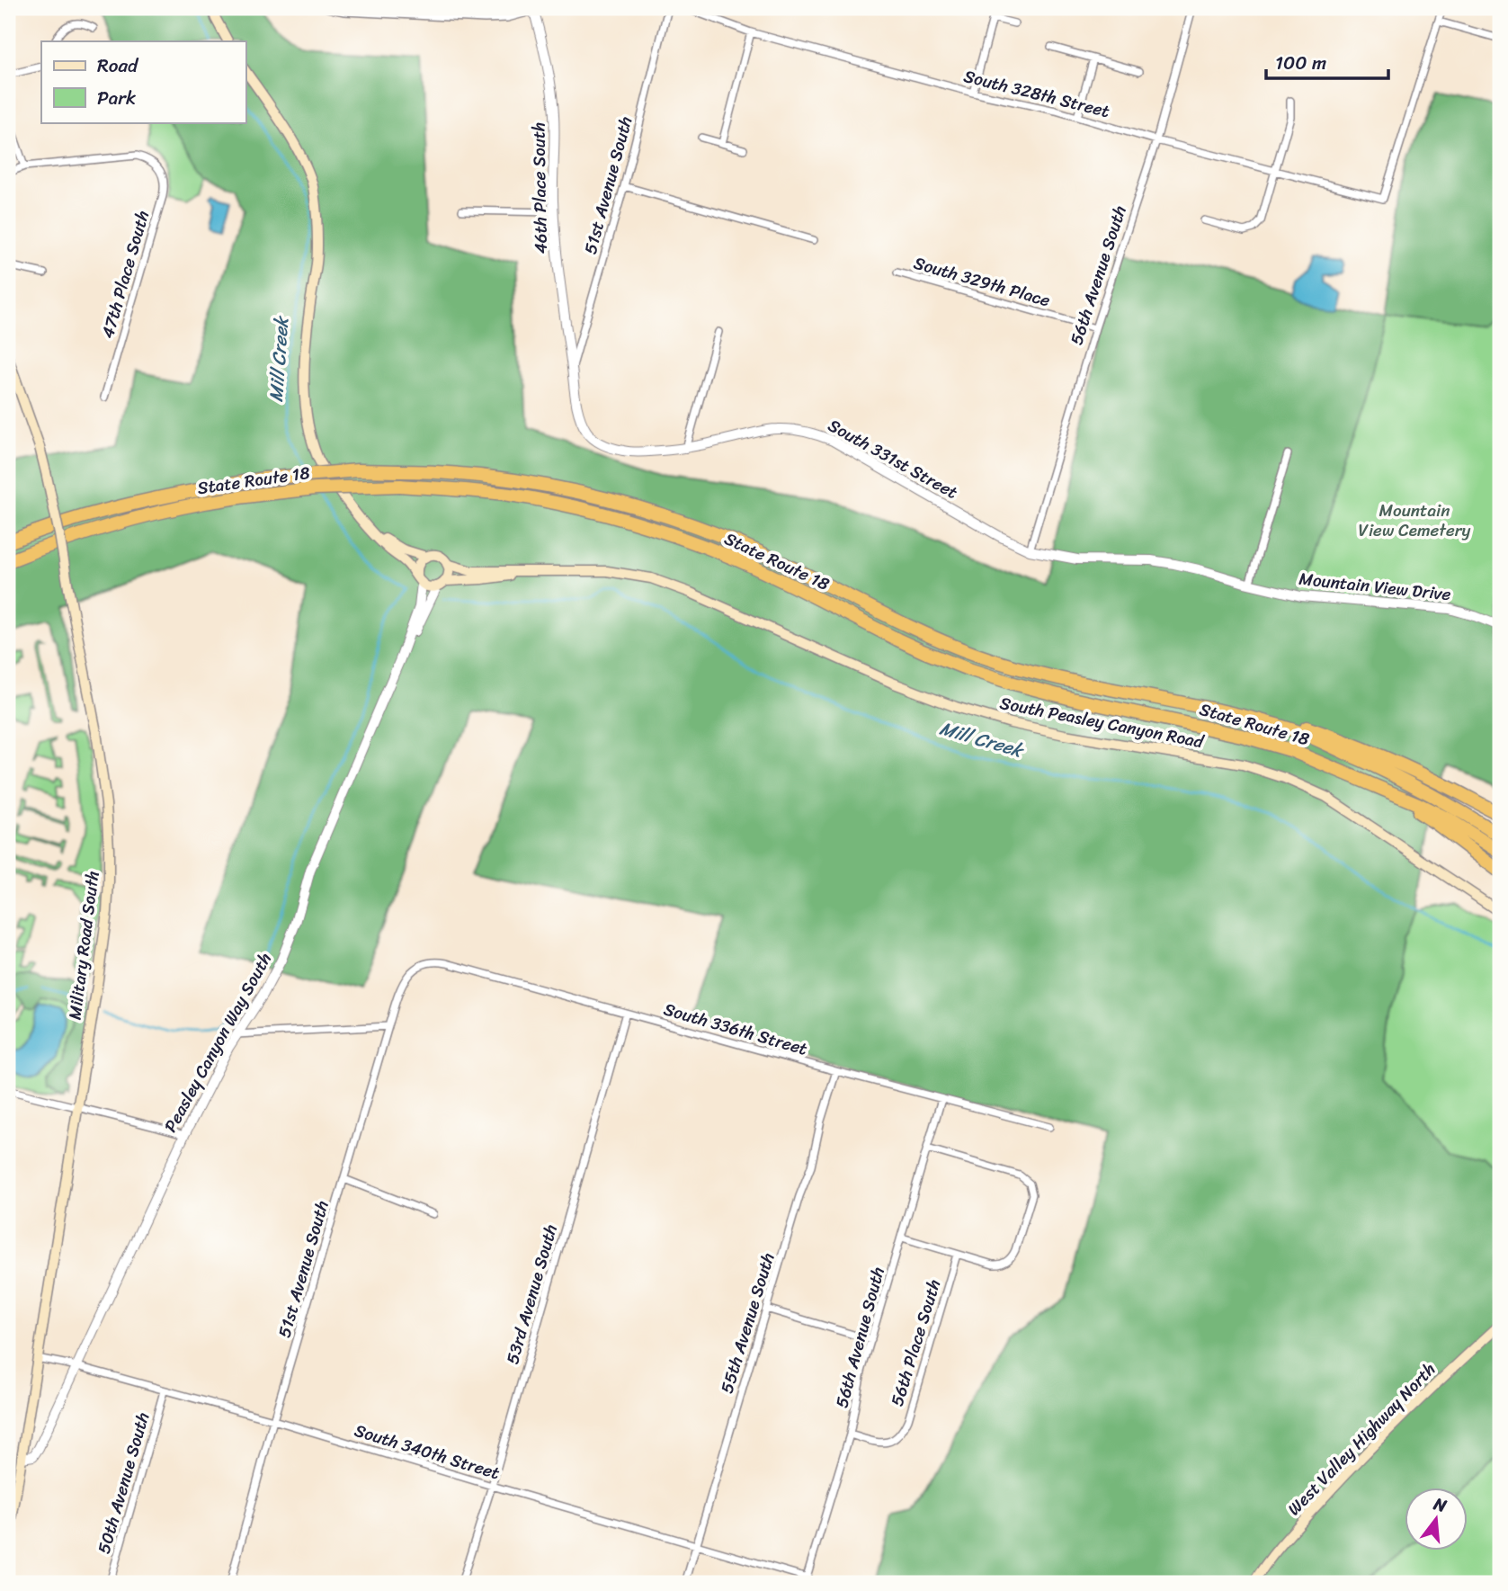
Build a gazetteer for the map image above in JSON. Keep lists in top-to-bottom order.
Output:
{
  "streets": {
    "highway": ["State Route 18"],
    "main road": ["South Peasley Canyon Road", "Military Road South", "West Valley Highway North"],
    "street": [
      "South 328th Street",
      "51st Avenue South",
      "46th Place South",
      "47th Place South",
      "56th Avenue South",
      "South 329th Place",
      "South 331st Street",
      "Mountain View Drive",
      "South 336th Street",
      "Peasley Canyon Way South",
      "53rd Avenue South",
      "55th Avenue South",
      "56th Place South",
      "South 340th Street",
      "50th Avenue South"
    ]
  },
  "crossings": [
    ["South 328th Street", "56th Avenue South"],
    ["51st Avenue South", "46th Place South"],
    ["51st Avenue South", "South 331st Street"],
    ["51st Avenue South", "South 336th Street"],
    ["51st Avenue South", "South 340th Street"],
    ["46th Place South", "South 331st Street"],
    ["56th Avenue South", "South 329th Place"],
    ["56th Avenue South", "South 331st Street"],
    ["56th Avenue South", "South 336th Street"],
    ["56th Avenue South", "56th Place South"],
    ["56th Avenue South", "South 340th Street"],
    ["South 331st Street", "Mountain View Drive"],
    ["South Peasley Canyon Road", "Peasley Canyon Way South"],
    ["Military Road South", "Peasley Canyon Way South"],
    ["Military Road South", "South 340th Street"],
    ["South 336th Street", "53rd Avenue South"],
    ["South 336th Street", "55th Avenue South"],
    ["Peasley Canyon Way South", "South 340th Street"],
    ["53rd Avenue South", "South 340th Street"],
    ["55th Avenue South", "South 340th Street"],
    ["South 340th Street", "50th Avenue South"]
  ],
  "water": ["Mill Creek"],
  "parks": ["Mountain View Cemetery"],
  "legend": ["Road", "Park"],
  "scale_bar": "100 m",
  "north": "top"
}
